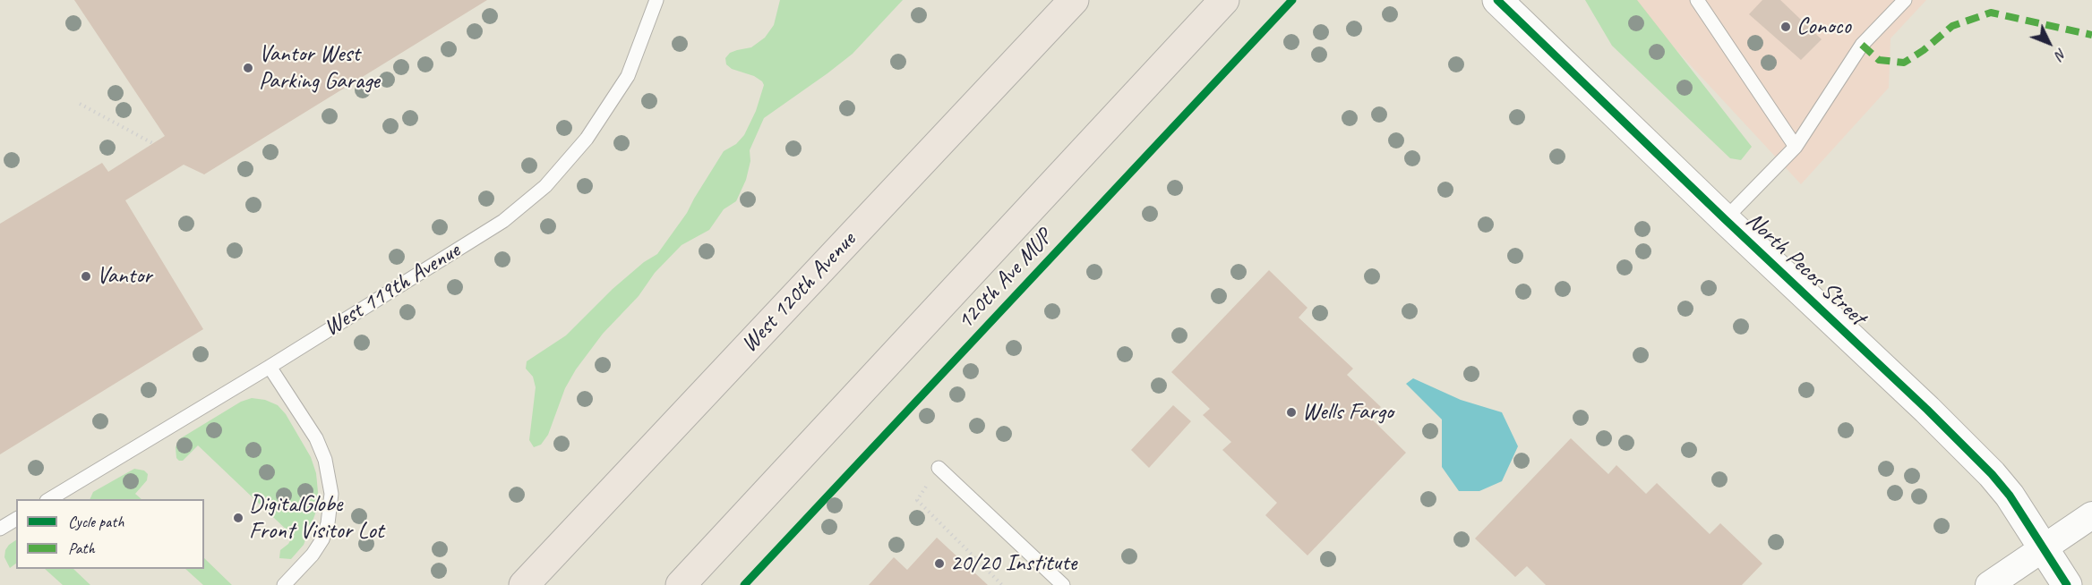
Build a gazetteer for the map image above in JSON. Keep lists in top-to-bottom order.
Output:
{
  "streets": {
    "main road": ["West 120th Avenue"],
    "street": ["North Pecos Street"],
    "lane": ["West 119th Avenue"],
    "cycle path": ["120th Ave MUP"]
  },
  "places": [
    "Conoco",
    "Vantor West Parking Garage",
    "Vantor",
    "Wells Fargo",
    "DigitalGlobe Front Visitor Lot",
    "20/20 Institute"
  ],
  "legend": ["Cycle path", "Path"],
  "north": "bottom right"
}
